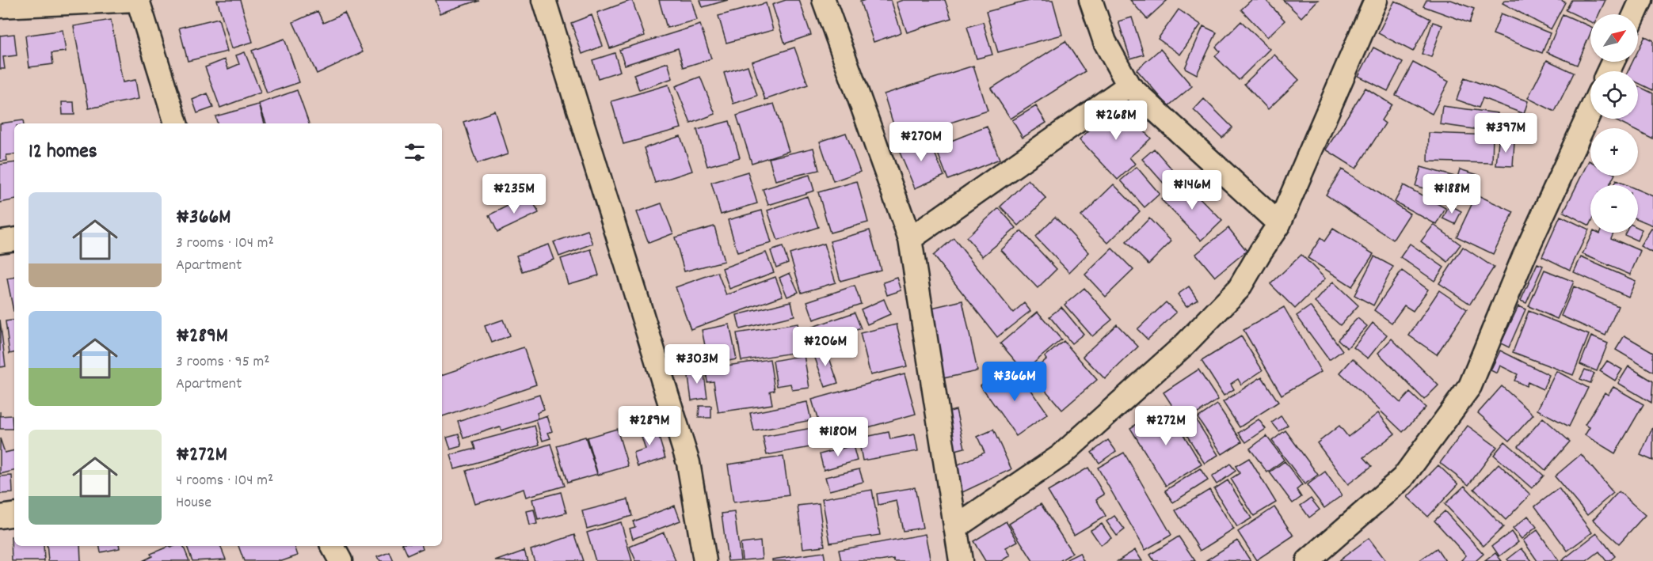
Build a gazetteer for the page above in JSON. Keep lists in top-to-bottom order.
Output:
{
  "north": "top right",
  "page": {
    "map_buttons": ["+", "−"],
    "price": [
      "₦268M",
      "₦397M",
      "₦270M",
      "₦146M",
      "₦235M",
      "₦188M",
      "₦206M",
      "₦303M",
      "₦366M",
      "₦289M",
      "₦272M",
      "₦180M"
    ],
    "heading": "12 homes",
    "list": [
      {
        "name": "₦366M",
        "note": "3 rooms · 104 m² · Apartment"
      },
      {
        "name": "₦289M",
        "note": "3 rooms · 95 m² · Apartment"
      },
      {
        "name": "₦272M",
        "note": "4 rooms · 104 m² · House"
      }
    ]
  }
}
